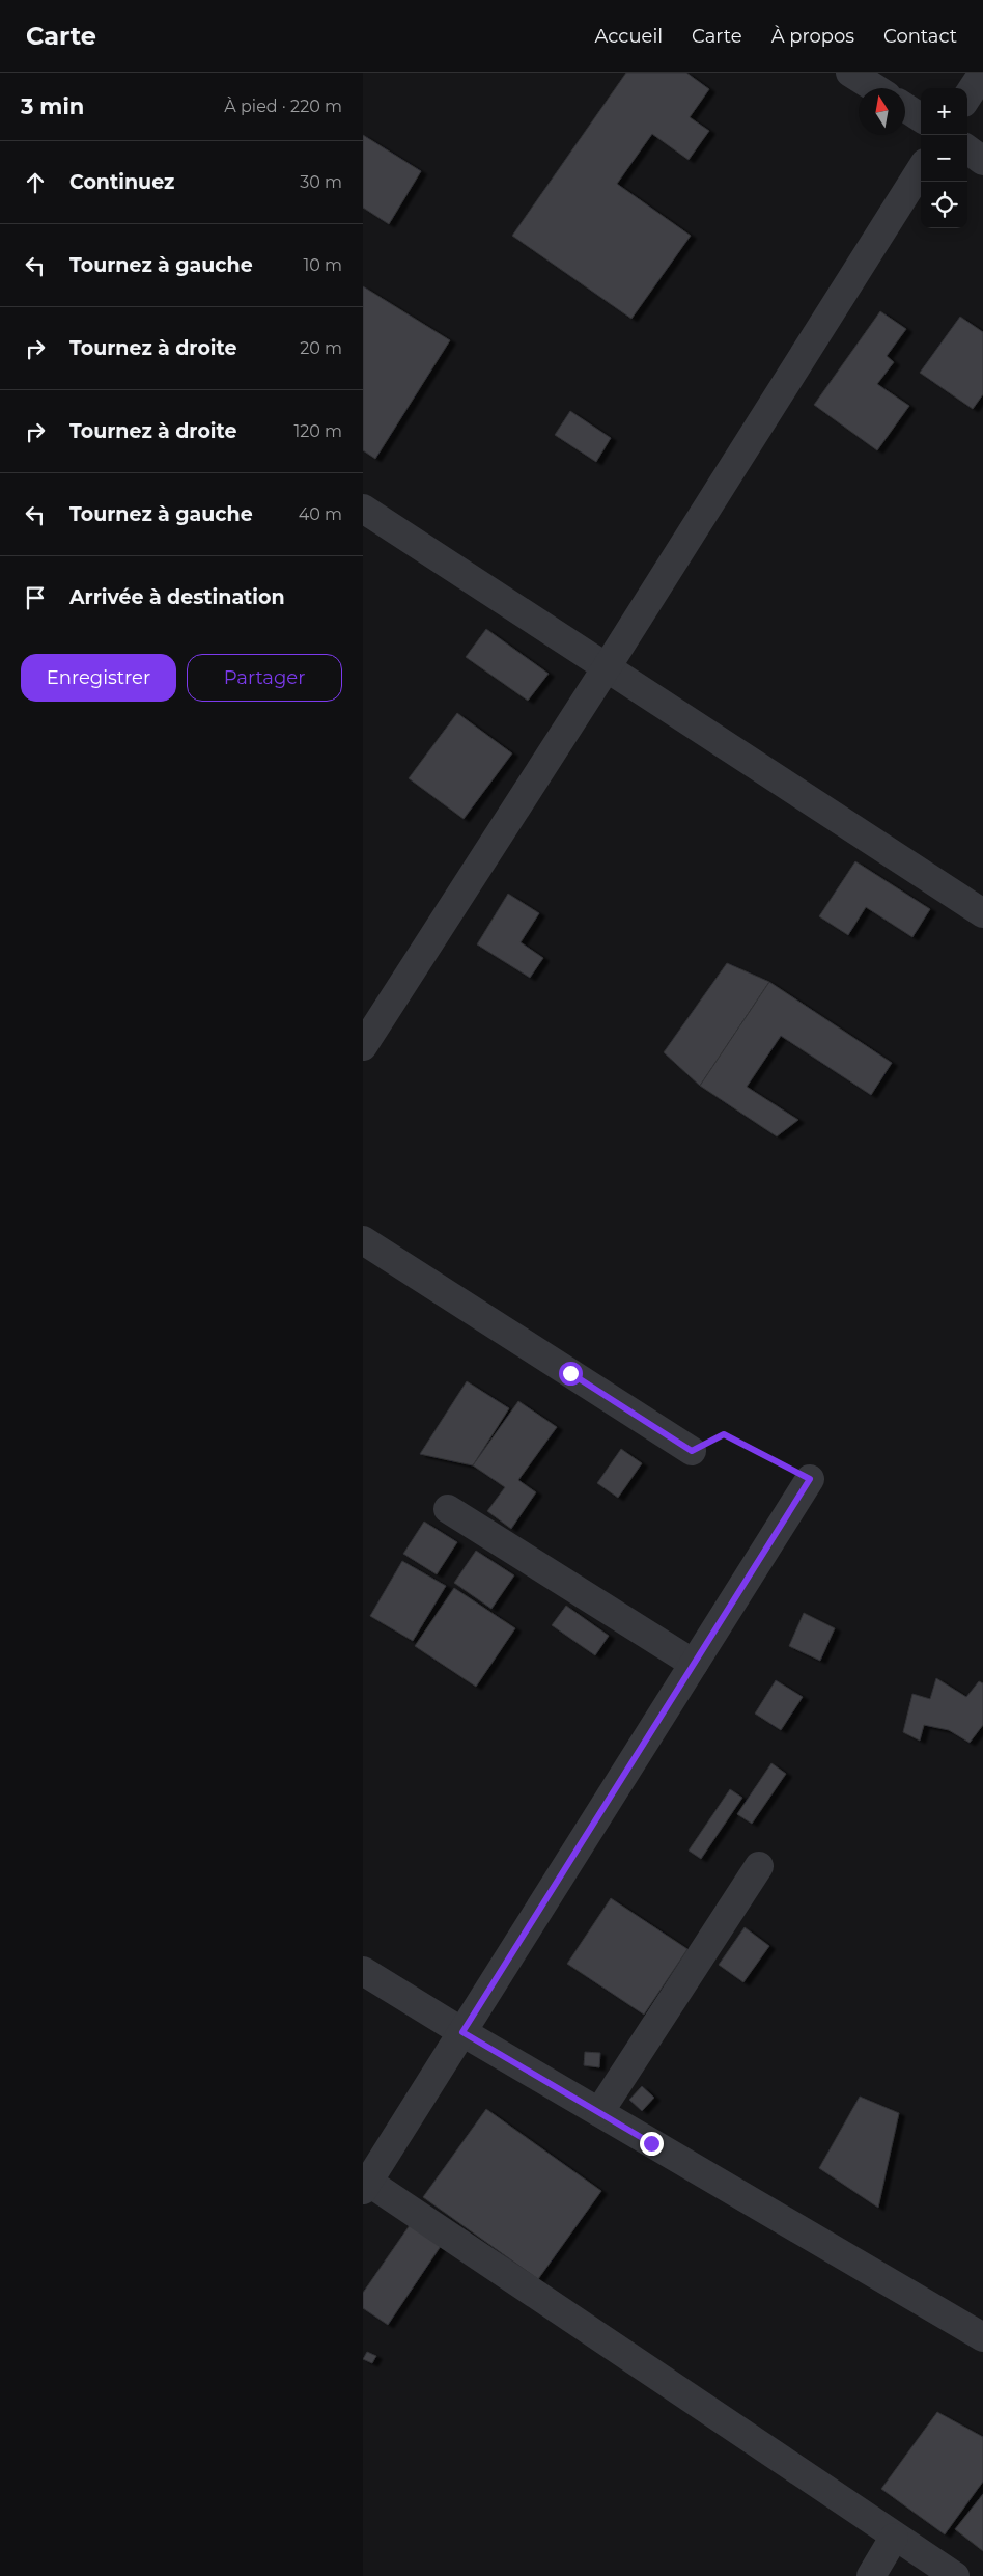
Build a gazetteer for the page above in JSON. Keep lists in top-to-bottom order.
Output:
{
  "north": "top",
  "page": {
    "header": "Carte",
    "nav": [
      "Accueil",
      "Carte",
      "À propos",
      "Contact"
    ],
    "heading": ["3 min", "À pied · 220 m"],
    "map_buttons": ["+", "−"],
    "list": [
      ["Continuez", "30 m"],
      ["Tournez à gauche", "10 m"],
      ["Tournez à droite", "20 m"],
      ["Tournez à droite", "120 m"],
      ["Tournez à gauche", "40 m"],
      "Arrivée à destination"
    ],
    "buttons": ["Enregistrer", "Partager"]
  }
}
